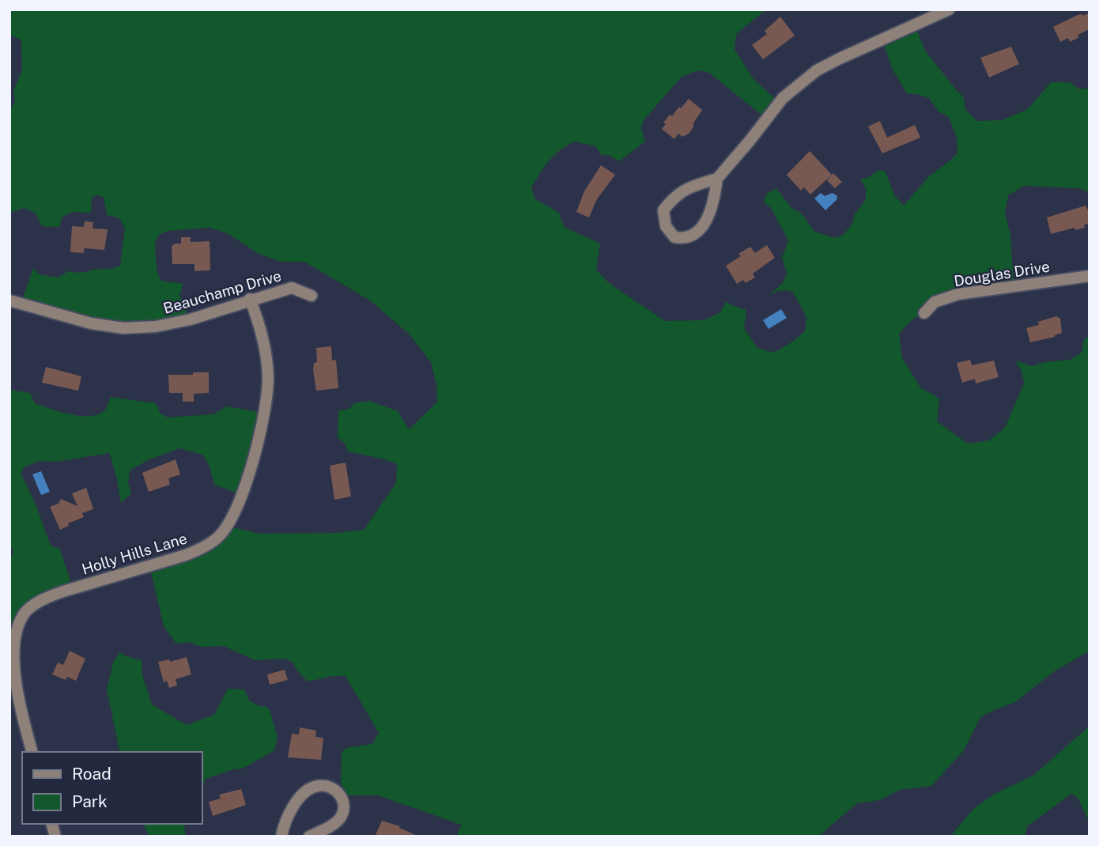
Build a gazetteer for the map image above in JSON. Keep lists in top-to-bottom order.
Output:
{
  "streets": {
    "street": ["Douglas Drive", "Beauchamp Drive", "Holly Hills Lane"]
  },
  "crossings": [
    ["Beauchamp Drive", "Holly Hills Lane"]
  ],
  "legend": ["Road", "Park"]
}
